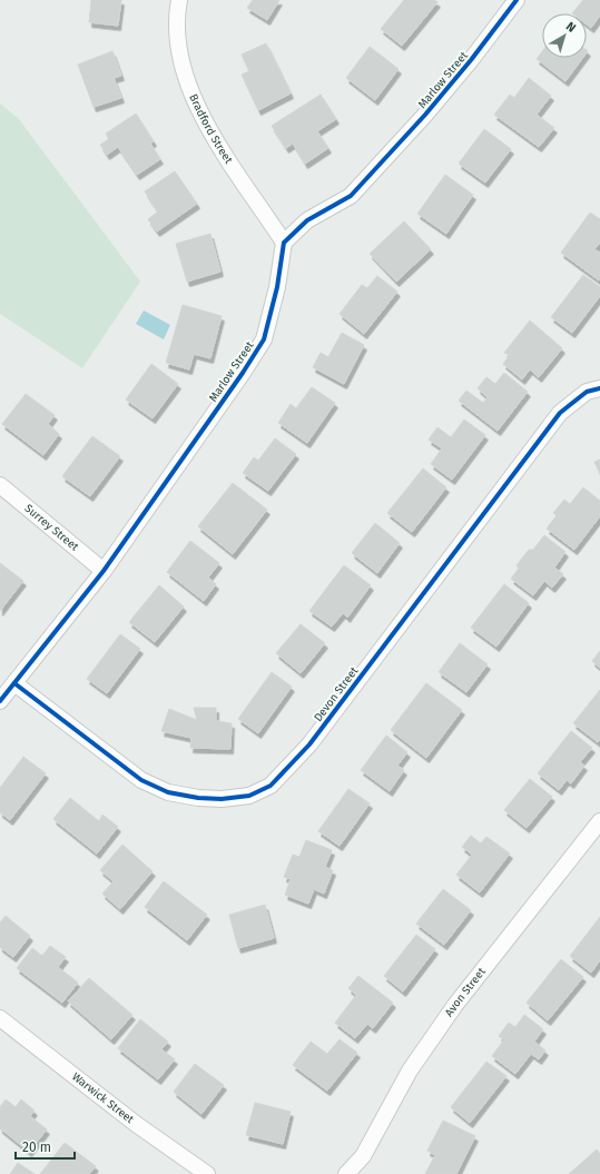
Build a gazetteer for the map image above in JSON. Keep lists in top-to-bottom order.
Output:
{
  "streets": {
    "street": [
      "Marlow Street",
      "Bradford Street",
      "Surrey Street",
      "Devon Street",
      "Avon Street",
      "Warwick Street"
    ]
  },
  "crossings": [
    ["Marlow Street", "Bradford Street"],
    ["Marlow Street", "Surrey Street"],
    ["Marlow Street", "Devon Street"]
  ],
  "scale_bar": "20 m",
  "north": "top right"
}
